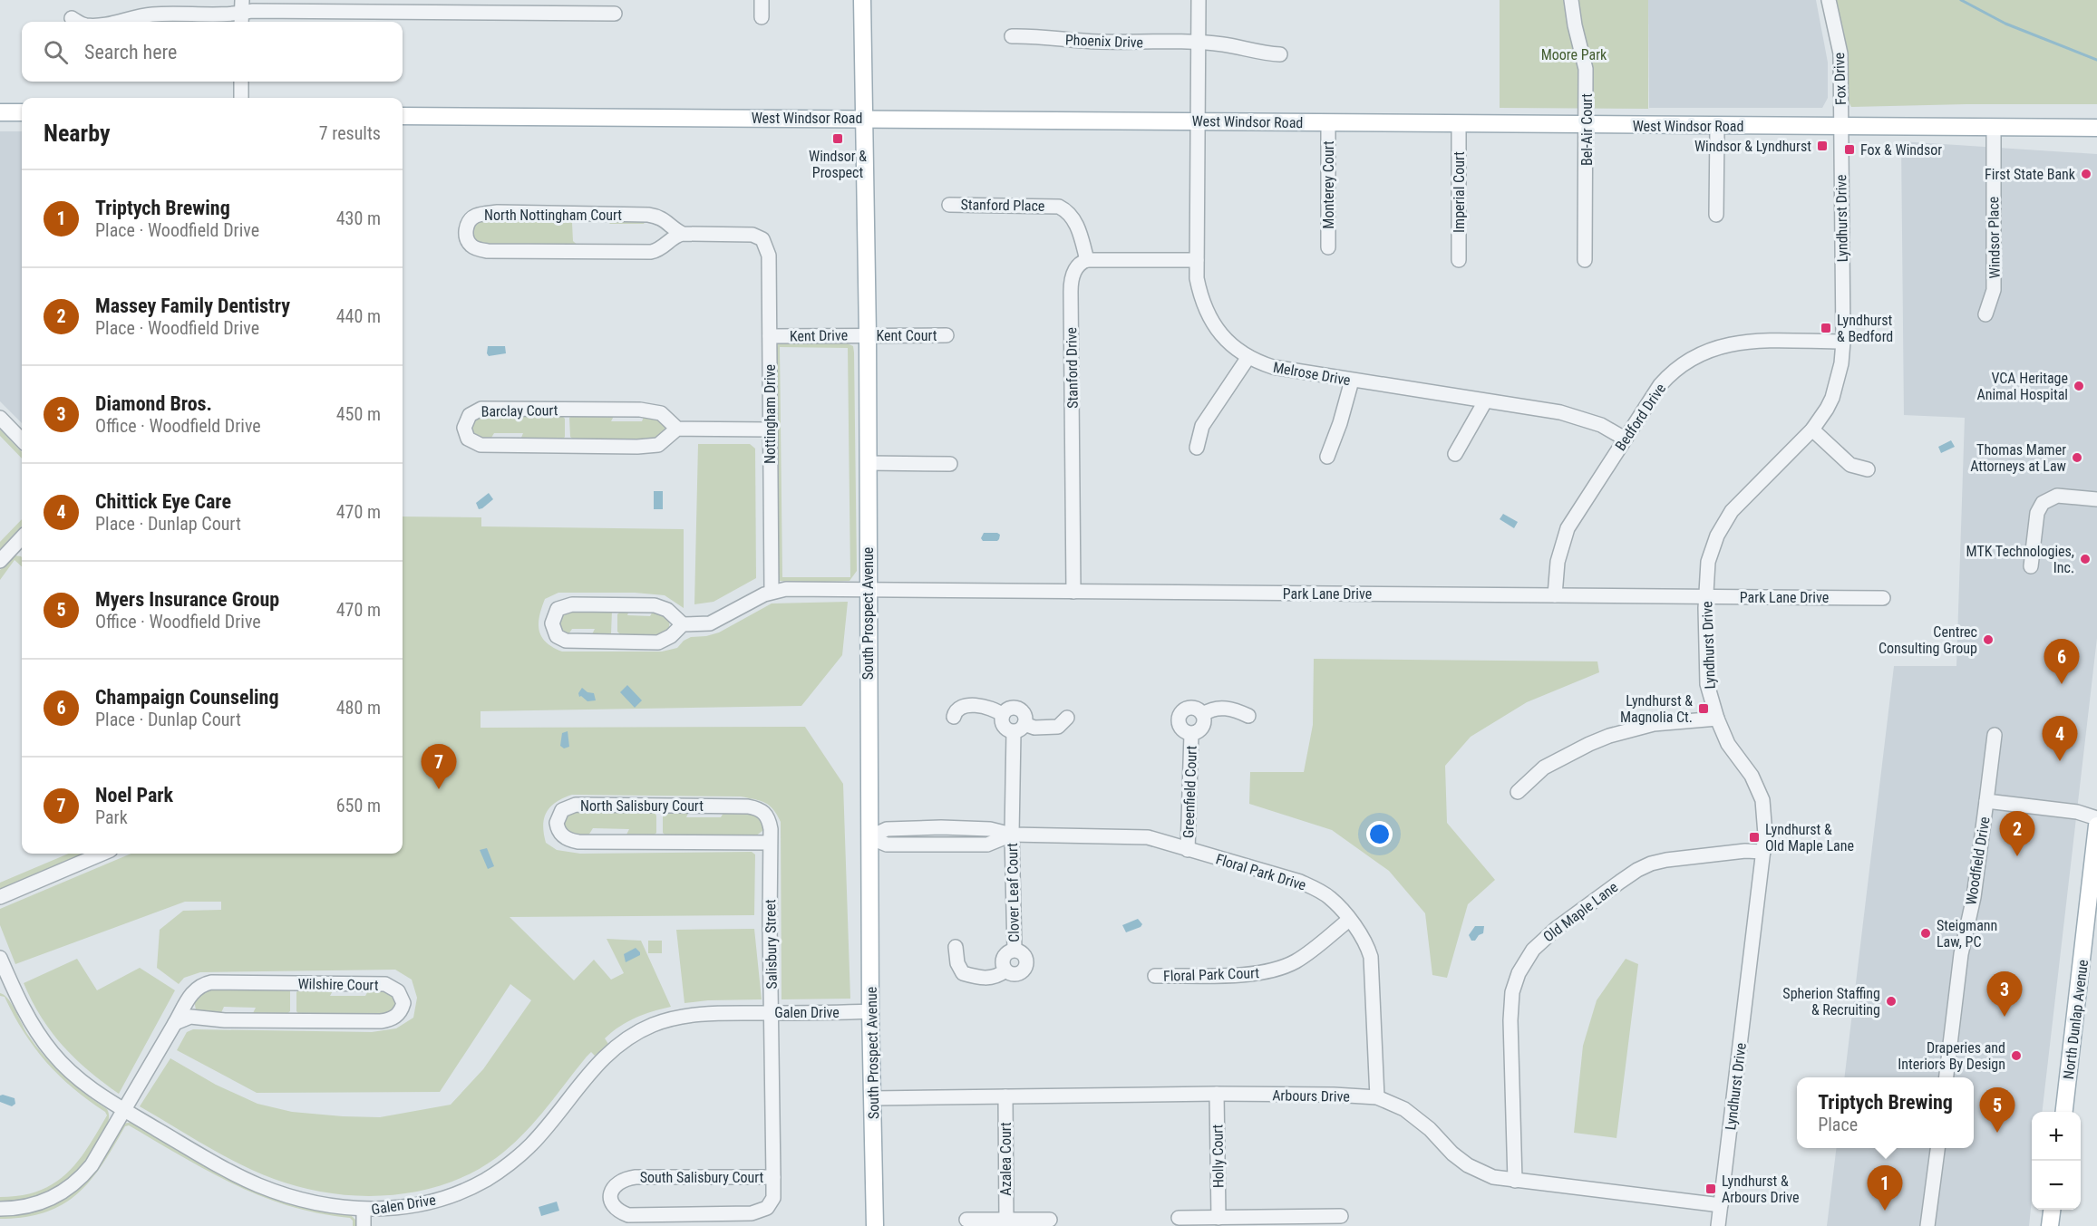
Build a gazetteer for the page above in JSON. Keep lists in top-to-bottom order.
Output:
{
  "streets": {
    "main road": ["West Windsor Road", "South Prospect Avenue", "North Dunlap Avenue"],
    "street": [
      "Phoenix Drive",
      "Fox Drive",
      "Bel-Air Court",
      "Monterey Court",
      "Imperial Court",
      "Stanford Place",
      "North Nottingham Court",
      "Lyndhurst Drive",
      "Windsor Place",
      "Kent Drive",
      "Kent Court",
      "Stanford Drive",
      "Melrose Drive",
      "Barclay Court",
      "Nottingham Drive",
      "Bedford Drive",
      "Park Lane Drive",
      "Greenfield Court",
      "North Salisbury Court",
      "Woodfield Drive",
      "Floral Park Drive",
      "Clover Leaf Court",
      "Old Maple Lane",
      "Salisbury Street",
      "Floral Park Court",
      "Wilshire Court",
      "Galen Drive",
      "Arbours Drive",
      "Holly Court",
      "Azalea Court",
      "South Salisbury Court"
    ]
  },
  "crossings": [
    ["Fox Drive", "West Windsor Road"],
    ["Fox Drive", "Lyndhurst Drive"],
    ["West Windsor Road", "Bel-Air Court"],
    ["West Windsor Road", "Monterey Court"],
    ["West Windsor Road", "Imperial Court"],
    ["West Windsor Road", "Lyndhurst Drive"],
    ["West Windsor Road", "Windsor Place"],
    ["West Windsor Road", "Melrose Drive"],
    ["West Windsor Road", "South Prospect Avenue"],
    ["Stanford Place", "Stanford Drive"],
    ["North Nottingham Court", "Nottingham Drive"],
    ["Lyndhurst Drive", "Bedford Drive"],
    ["Lyndhurst Drive", "Park Lane Drive"],
    ["Lyndhurst Drive", "Old Maple Lane"],
    ["Lyndhurst Drive", "Arbours Drive"],
    ["Kent Drive", "Kent Court"],
    ["Kent Drive", "Nottingham Drive"],
    ["Kent Drive", "South Prospect Avenue"],
    ["Kent Court", "South Prospect Avenue"],
    ["Stanford Drive", "Park Lane Drive"],
    ["Melrose Drive", "Bedford Drive"],
    ["Nottingham Drive", "Park Lane Drive"],
    ["Bedford Drive", "Park Lane Drive"],
    ["Park Lane Drive", "South Prospect Avenue"],
    ["South Prospect Avenue", "Floral Park Drive"],
    ["South Prospect Avenue", "Galen Drive"],
    ["South Prospect Avenue", "Arbours Drive"],
    ["Greenfield Court", "Floral Park Drive"],
    ["North Salisbury Court", "Salisbury Street"],
    ["Floral Park Drive", "Clover Leaf Court"],
    ["Floral Park Drive", "Floral Park Court"],
    ["Floral Park Drive", "Arbours Drive"],
    ["Old Maple Lane", "Arbours Drive"],
    ["Salisbury Street", "Galen Drive"],
    ["Salisbury Street", "South Salisbury Court"],
    ["Wilshire Court", "Galen Drive"],
    ["Arbours Drive", "Holly Court"],
    ["Arbours Drive", "Azalea Court"]
  ],
  "parks": ["Moore Park"],
  "places": {
    "transit": [
      "Windsor & Prospect",
      "Windsor & Lyndhurst",
      "Fox & Windsor",
      "Lyndhurst & Bedford",
      "Lyndhurst & Magnolia Ct.",
      "Lyndhurst & Old Maple Lane",
      "Lyndhurst & Arbours Drive"
    ],
    "other": [
      "First State Bank",
      "VCA Heritage Animal Hospital",
      "Thomas Mamer Attorneys at Law",
      "MTK Technologies, Inc.",
      "Centrec Consulting Group",
      "Steigmann Law, PC",
      "Spherion Staffing & Recruiting",
      "Draperies and Interiors By Design"
    ]
  },
  "page": {
    "search": "Search here",
    "heading": ["Nearby", "7 results"],
    "list": [
      {
        "mark": "1",
        "name": "Triptych Brewing",
        "note": "Place · Woodfield Drive",
        "value": "430 m"
      },
      {
        "mark": "2",
        "name": "Massey Family Dentistry",
        "note": "Place · Woodfield Drive",
        "value": "440 m"
      },
      {
        "mark": "3",
        "name": "Diamond Bros.",
        "note": "Office · Woodfield Drive",
        "value": "450 m"
      },
      {
        "mark": "4",
        "name": "Chittick Eye Care",
        "note": "Place · Dunlap Court",
        "value": "470 m"
      },
      {
        "mark": "5",
        "name": "Myers Insurance Group",
        "note": "Office · Woodfield Drive",
        "value": "470 m"
      },
      {
        "mark": "6",
        "name": "Champaign Counseling",
        "note": "Place · Dunlap Court",
        "value": "480 m"
      },
      {
        "mark": "7",
        "name": "Noel Park",
        "note": "Park",
        "value": "650 m"
      }
    ],
    "pins": [
      "6",
      "4",
      "7",
      "2",
      "3",
      "5",
      "1"
    ],
    "popup": ["Triptych Brewing", "Place"],
    "map_buttons": ["+", "−"]
  }
}
